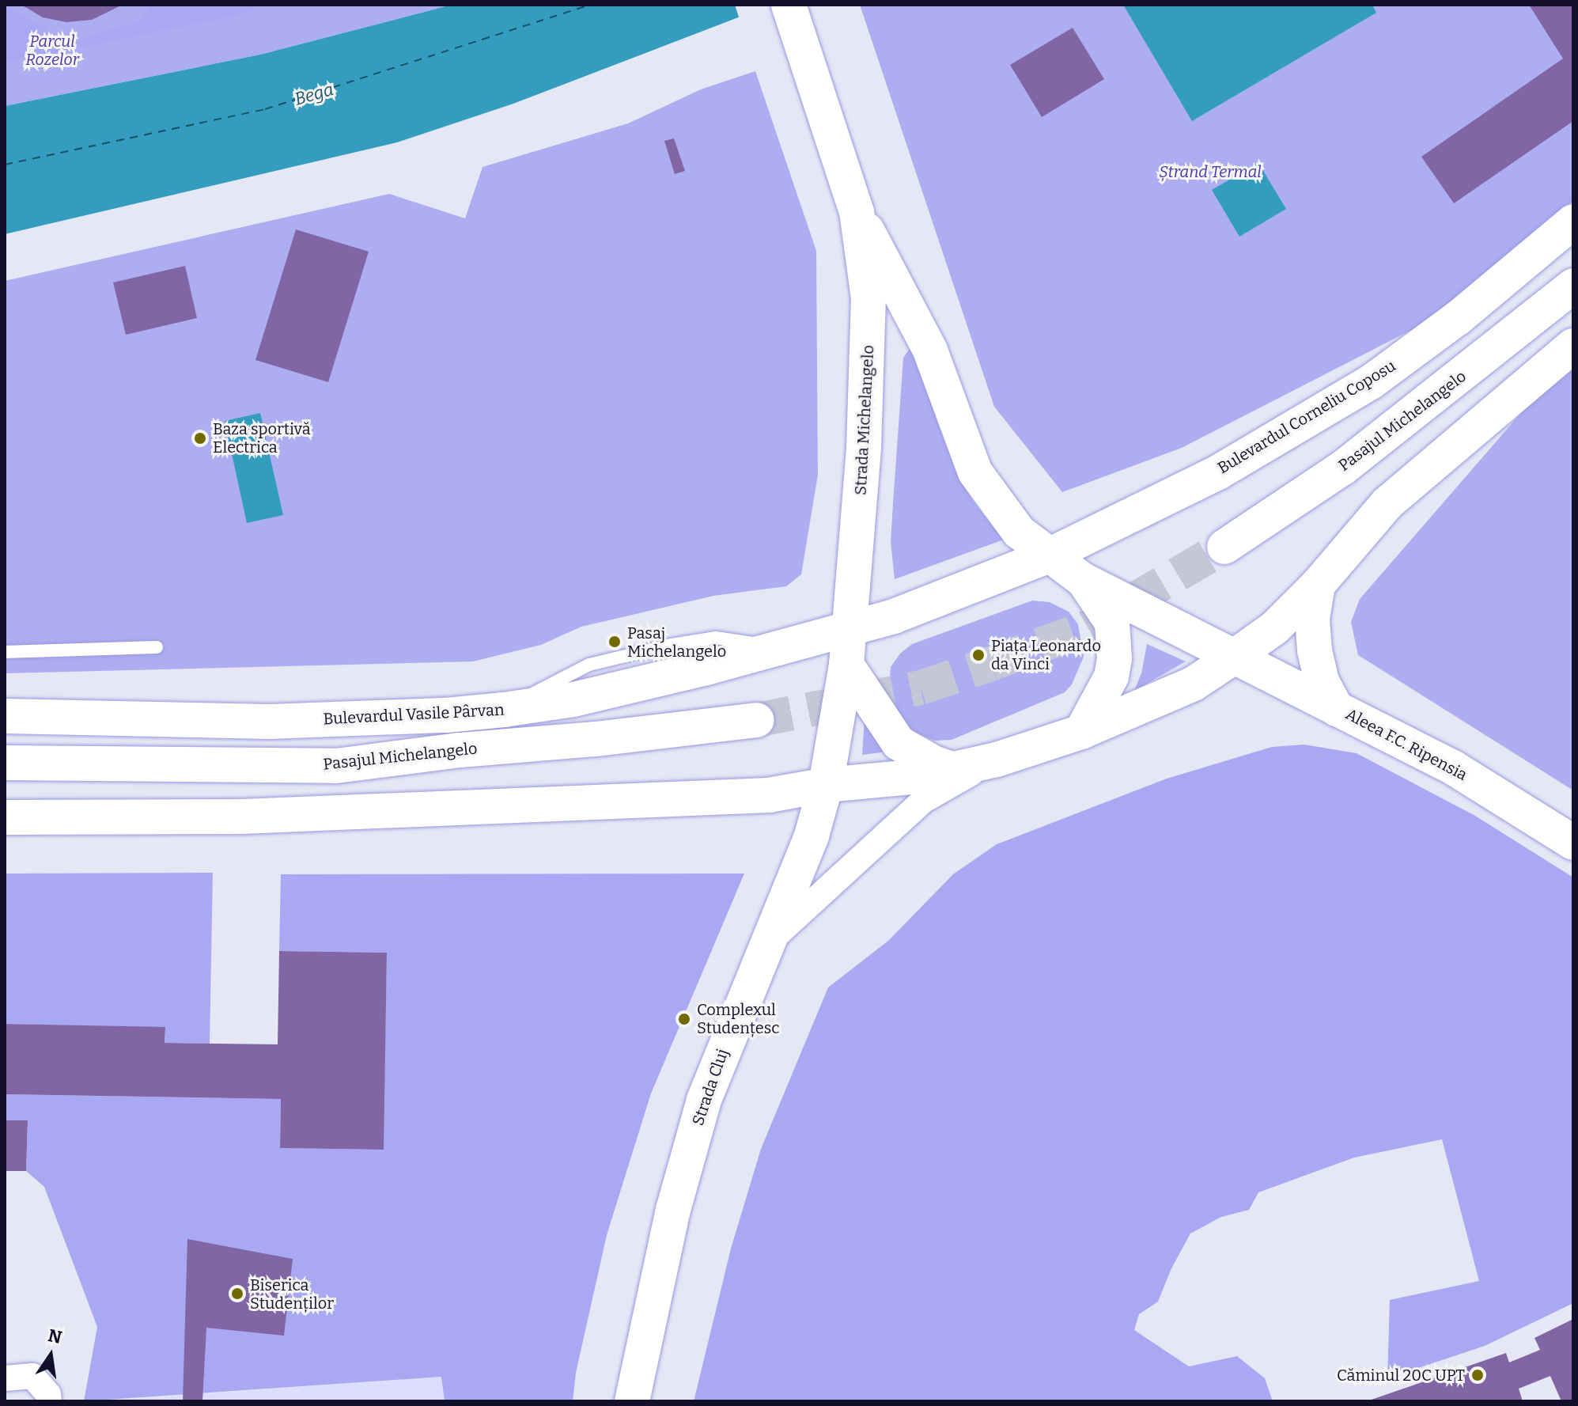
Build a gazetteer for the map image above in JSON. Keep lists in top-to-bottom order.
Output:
{
  "streets": {
    "main road": [
      "Bulevardul Corneliu Coposu",
      "Strada Michelangelo",
      "Pasajul Michelangelo",
      "Bulevardul Vasile Pârvan",
      "Aleea F.C. Ripensia",
      "Strada Cluj"
    ]
  },
  "crossings": [
    ["Bulevardul Corneliu Coposu", "Strada Michelangelo"],
    ["Strada Michelangelo", "Bulevardul Vasile Pârvan"]
  ],
  "water": ["Bega"],
  "parks": ["Parcul Rozelor", "Ștrand Termal"],
  "places": [
    "Baza sportivă Electrica",
    "Pasaj Michelangelo",
    "Piața Leonardo da Vinci",
    "Complexul Studențesc",
    "Biserica Studenților",
    "Căminul 20C UPT"
  ],
  "north": "top"
}
